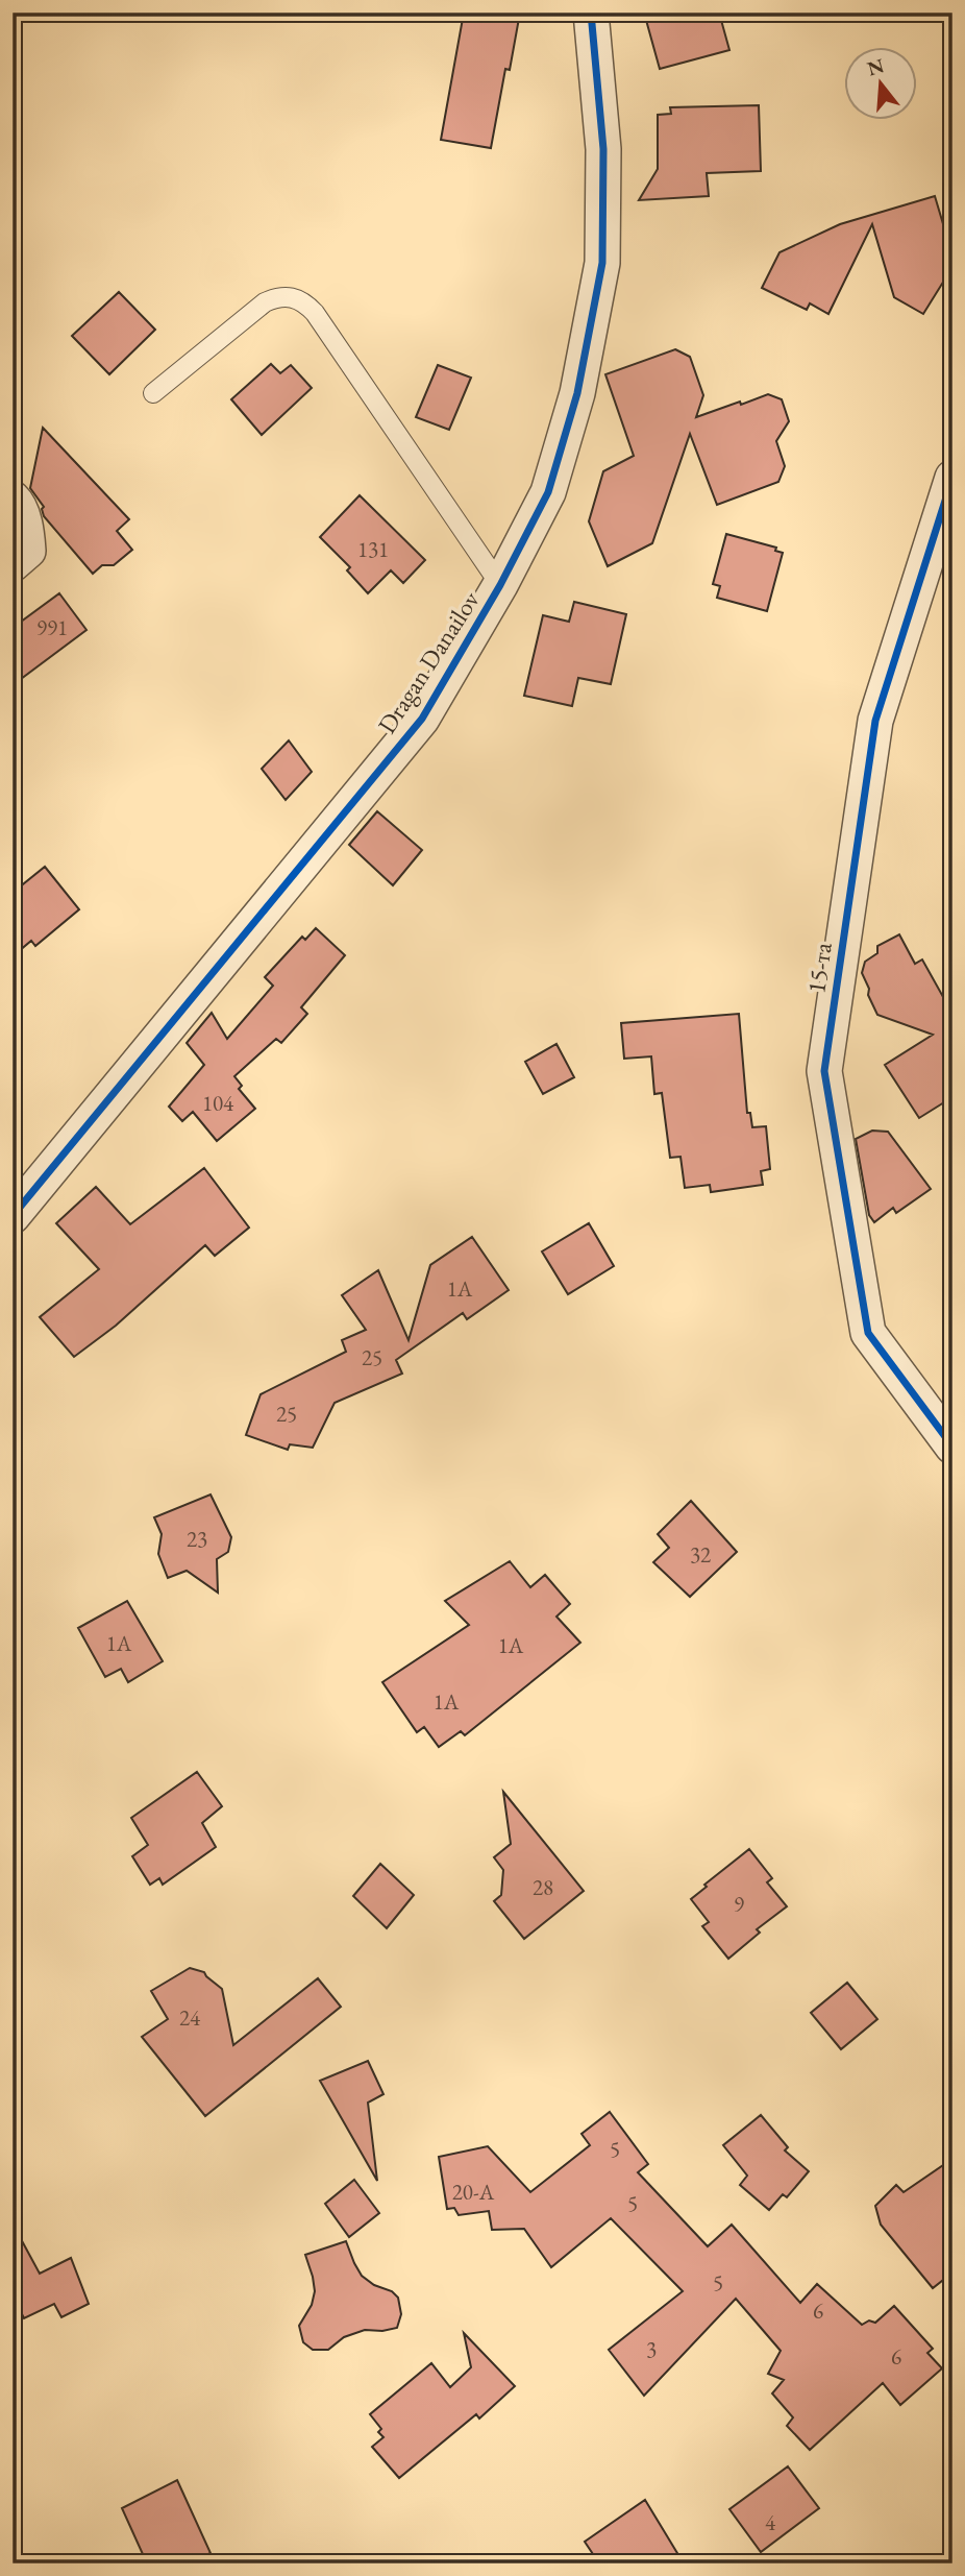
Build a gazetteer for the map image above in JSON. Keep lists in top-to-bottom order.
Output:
{
  "streets": {
    "street": ["Dragan Danailov", "15-та"]
  },
  "house_numbers": [
    "131",
    "991",
    "104",
    "1А",
    "25",
    "25",
    "23",
    "32",
    "1А",
    "1А",
    "1А",
    "28",
    "9",
    "24",
    "5",
    "20-А",
    "5",
    "5",
    "6",
    "3",
    "6",
    "4"
  ],
  "north": "top"
}
